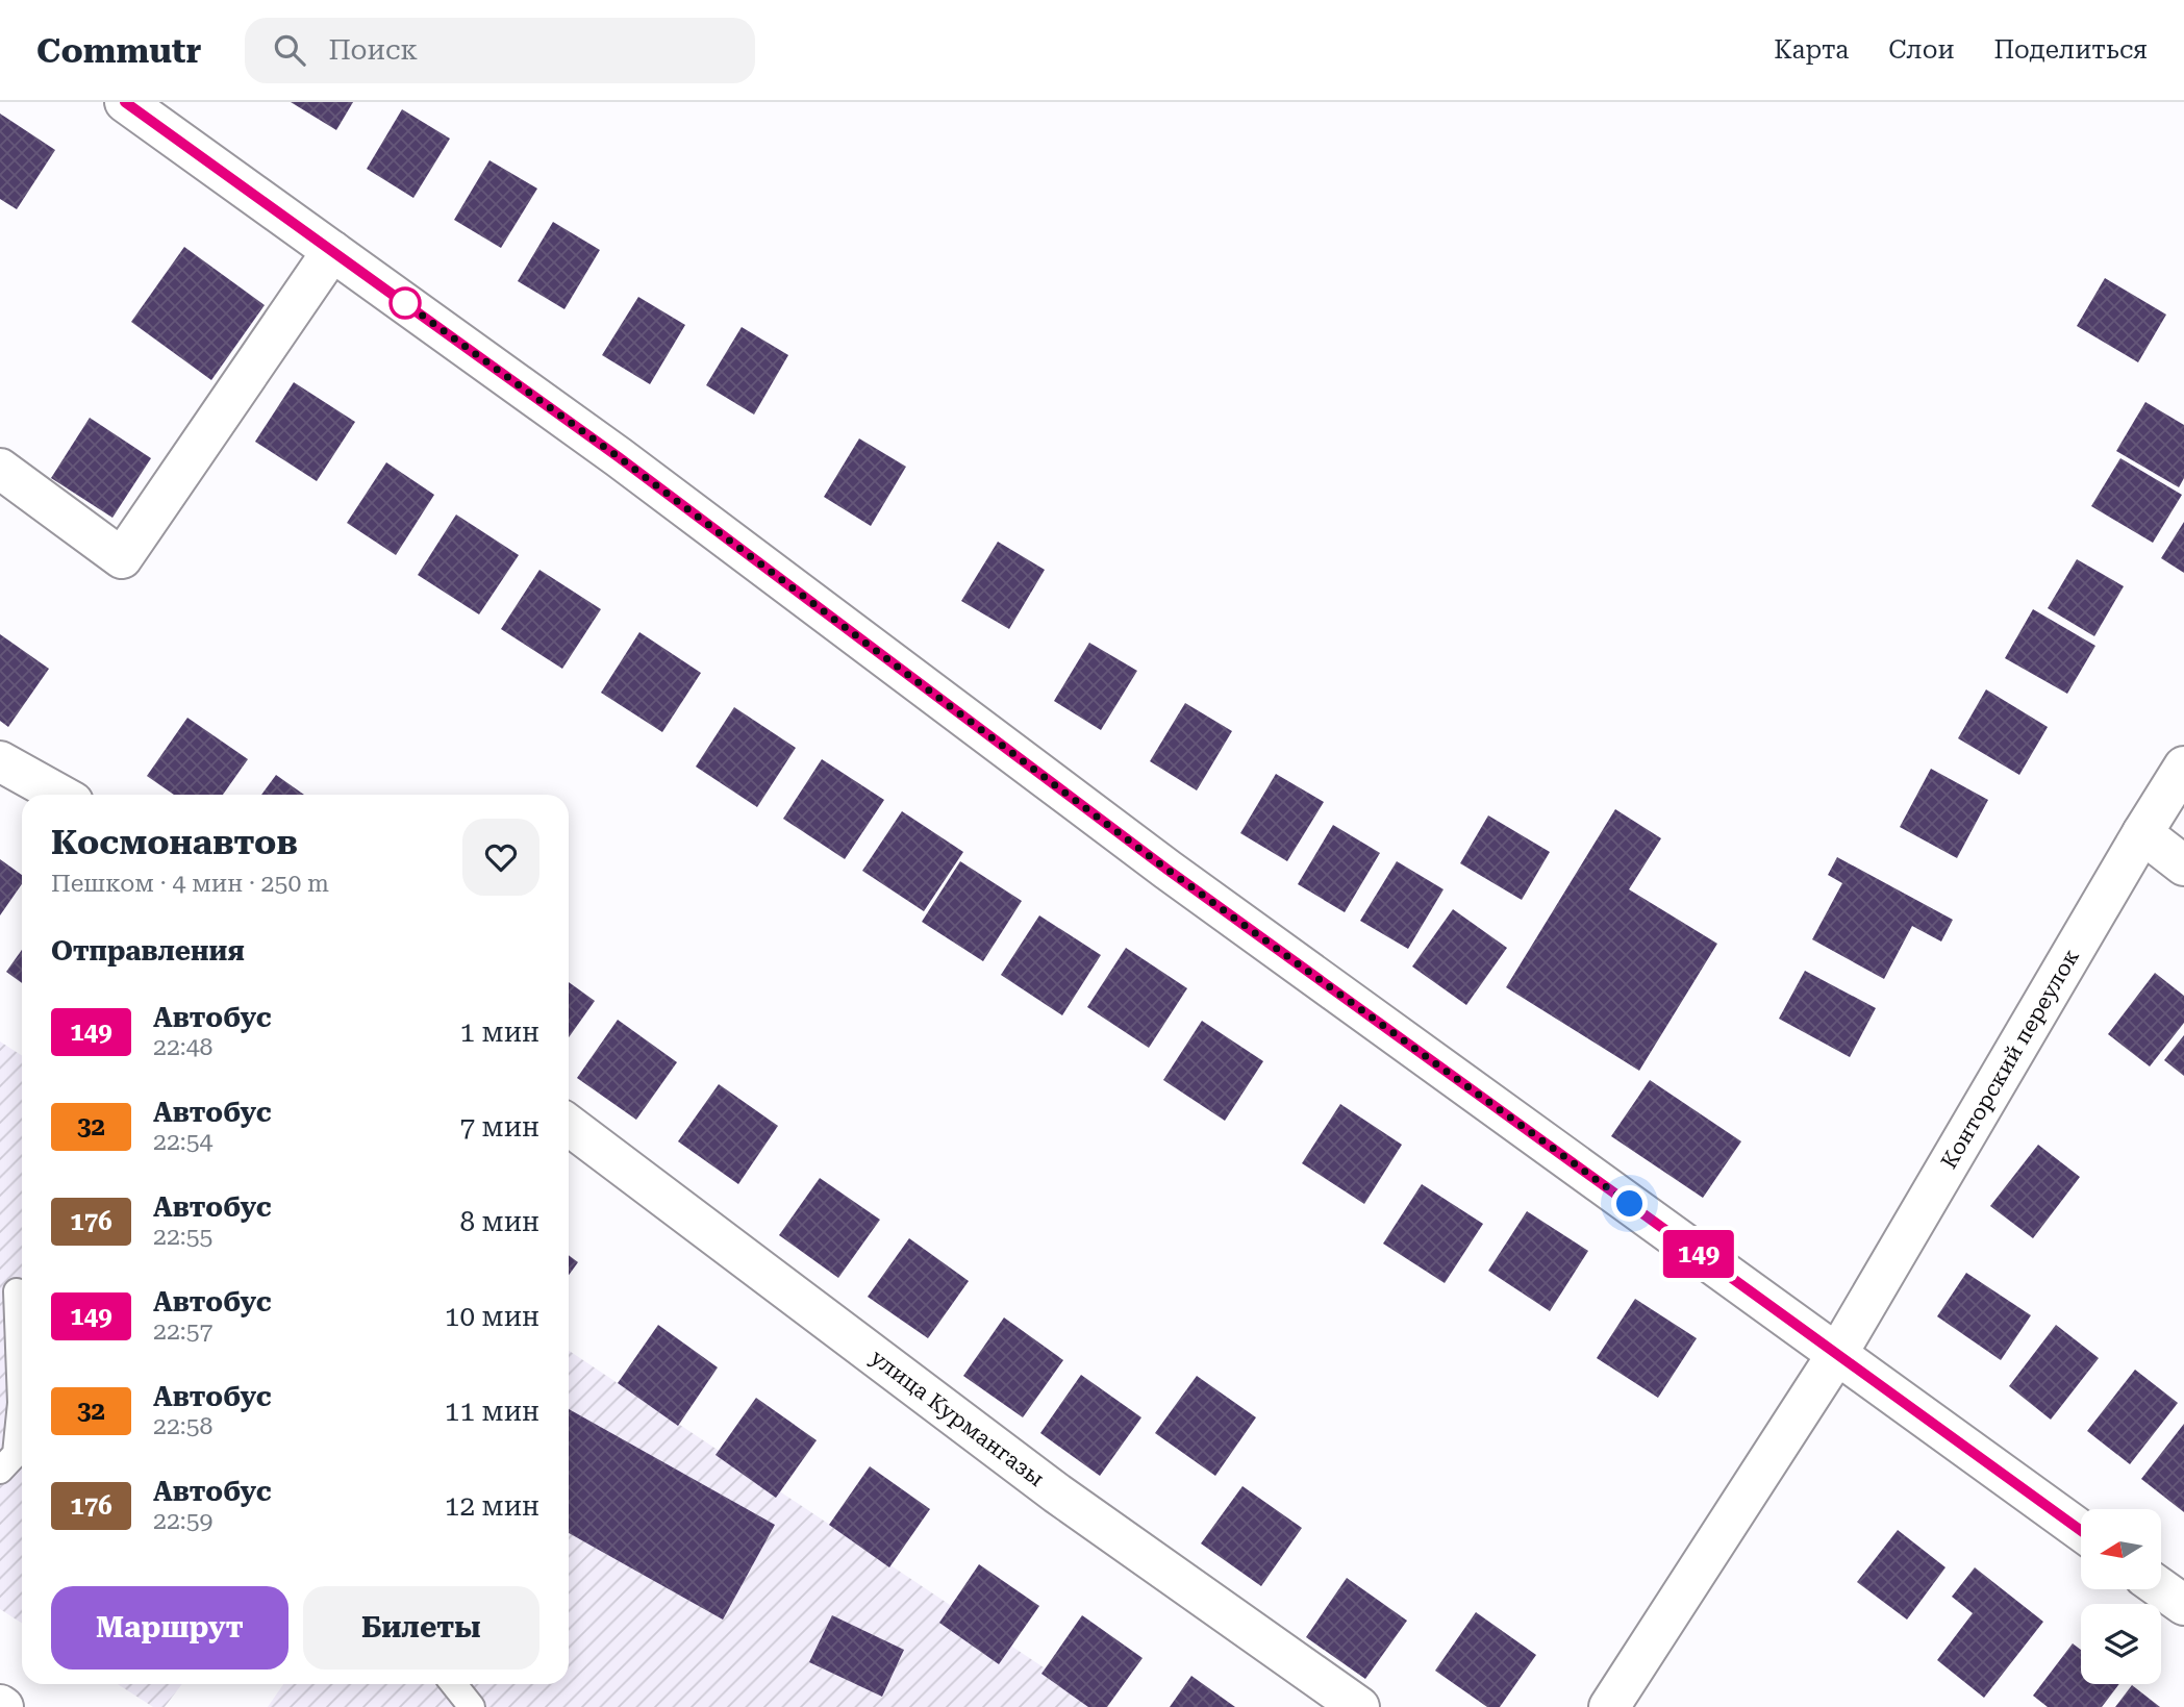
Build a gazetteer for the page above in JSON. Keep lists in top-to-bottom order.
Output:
{
  "streets": {
    "street": ["Конторский переулок", "улица Курмангазы"]
  },
  "lines": ["bus line 149"],
  "north": "left",
  "page": {
    "header": "Commutr",
    "search": "Поиск",
    "nav": ["Карта", "Слои", "Поделиться"],
    "on_map": "149",
    "heading": [
      ["Космонавтов", "Пешком · 4 мин · 250 m"],
      "Отправления"
    ],
    "list": [
      {
        "mark": "149",
        "name": "Автобус",
        "note": "22:48",
        "value": "1 мин"
      },
      {
        "mark": "32",
        "name": "Автобус",
        "note": "22:54",
        "value": "7 мин"
      },
      {
        "mark": "176",
        "name": "Автобус",
        "note": "22:55",
        "value": "8 мин"
      },
      {
        "mark": "149",
        "name": "Автобус",
        "note": "22:57",
        "value": "10 мин"
      },
      {
        "mark": "32",
        "name": "Автобус",
        "note": "22:58",
        "value": "11 мин"
      },
      {
        "mark": "176",
        "name": "Автобус",
        "note": "22:59",
        "value": "12 мин"
      }
    ],
    "buttons": ["Маршрут", "Билеты"]
  }
}
